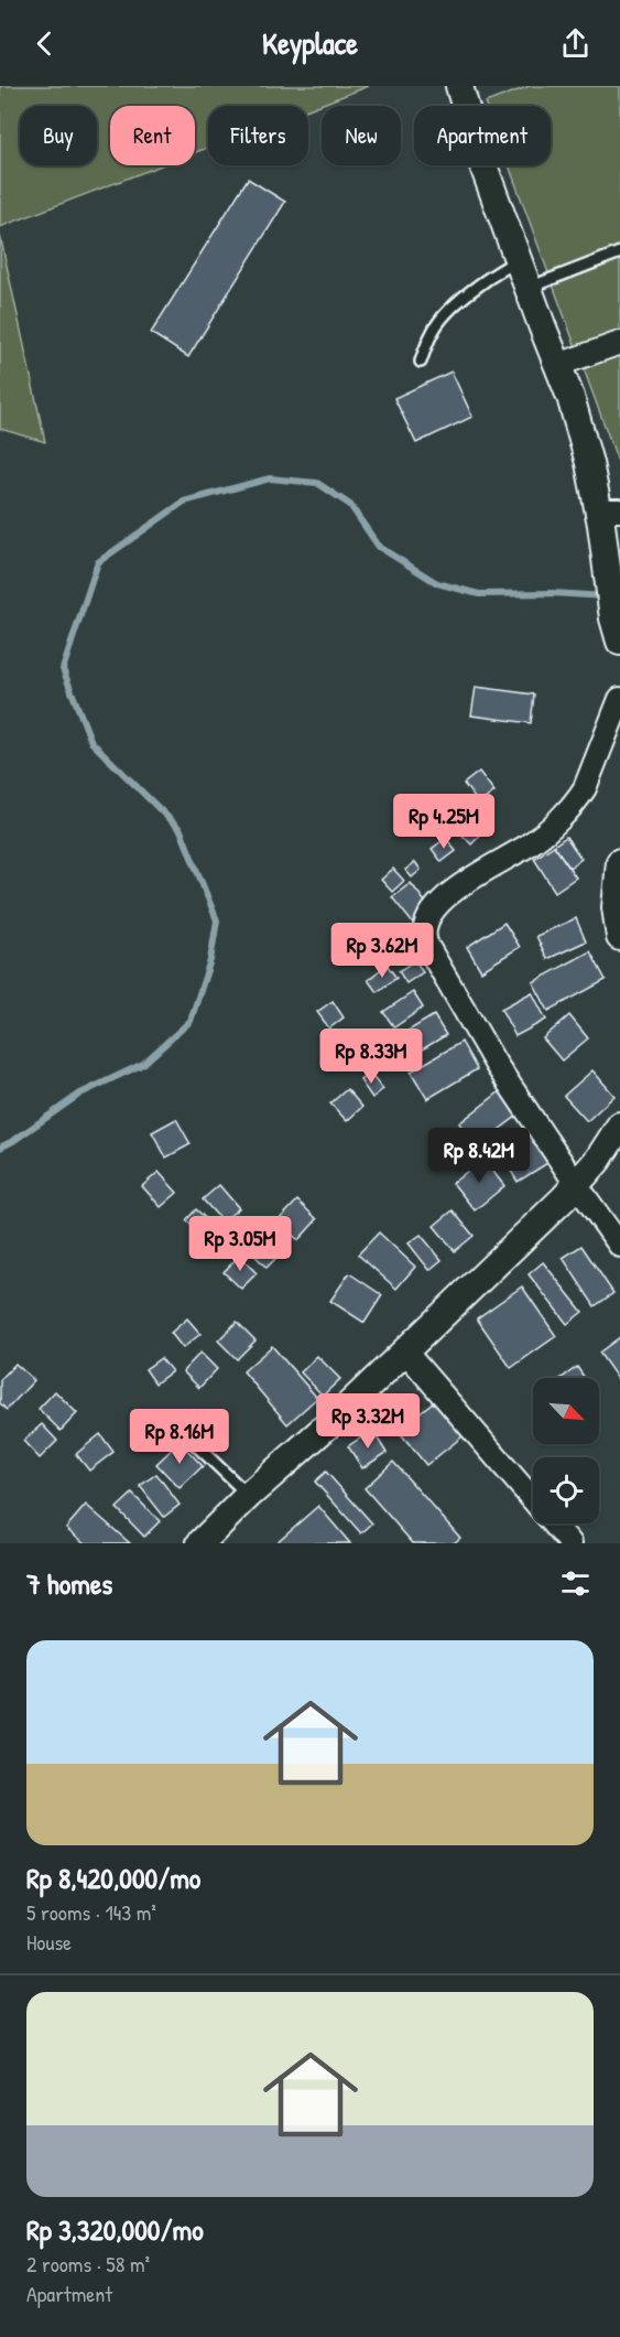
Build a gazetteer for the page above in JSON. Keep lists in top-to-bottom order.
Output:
{
  "north": "bottom right",
  "page": {
    "header": "Keyplace",
    "chip": [
      "Buy",
      "Rent",
      "Filters",
      "New",
      "Apartment"
    ],
    "price": [
      "Rp 4.25M",
      "Rp 3.62M",
      "Rp 8.33M",
      "Rp 8.42M",
      "Rp 3.05M",
      "Rp 3.32M",
      "Rp 8.16M"
    ],
    "heading": "7 homes",
    "list": [
      {
        "name": "Rp 8,420,000/mo",
        "note": "5 rooms · 143 m² · House"
      },
      {
        "name": "Rp 3,320,000/mo",
        "note": "2 rooms · 58 m² · Apartment"
      }
    ]
  }
}
